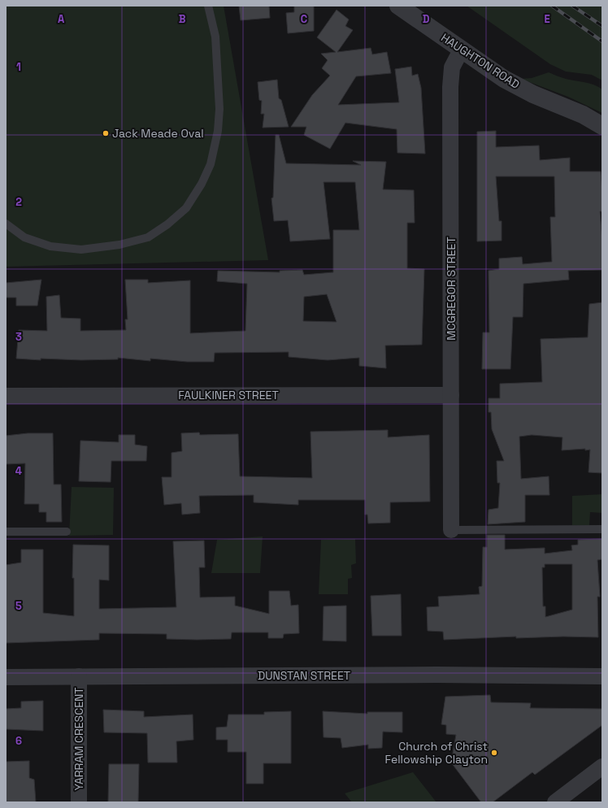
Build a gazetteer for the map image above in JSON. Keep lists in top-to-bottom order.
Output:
{
  "streets": {
    "street": [
      "HAUGHTON ROAD",
      "MCGREGOR STREET",
      "FAULKINER STREET",
      "DUNSTAN STREET",
      "YARRAM CRESCENT"
    ]
  },
  "crossings": [
    ["HAUGHTON ROAD", "MCGREGOR STREET"],
    ["MCGREGOR STREET", "FAULKINER STREET"],
    ["DUNSTAN STREET", "YARRAM CRESCENT"]
  ],
  "places": ["Jack Meade Oval", "Church of Christ Fellowship Clayton"],
  "grid": {
    "columns": [
      "A",
      "B",
      "C",
      "D",
      "E"
    ],
    "rows": [
      "1",
      "2",
      "3",
      "4",
      "5",
      "6"
    ]
  }
}
